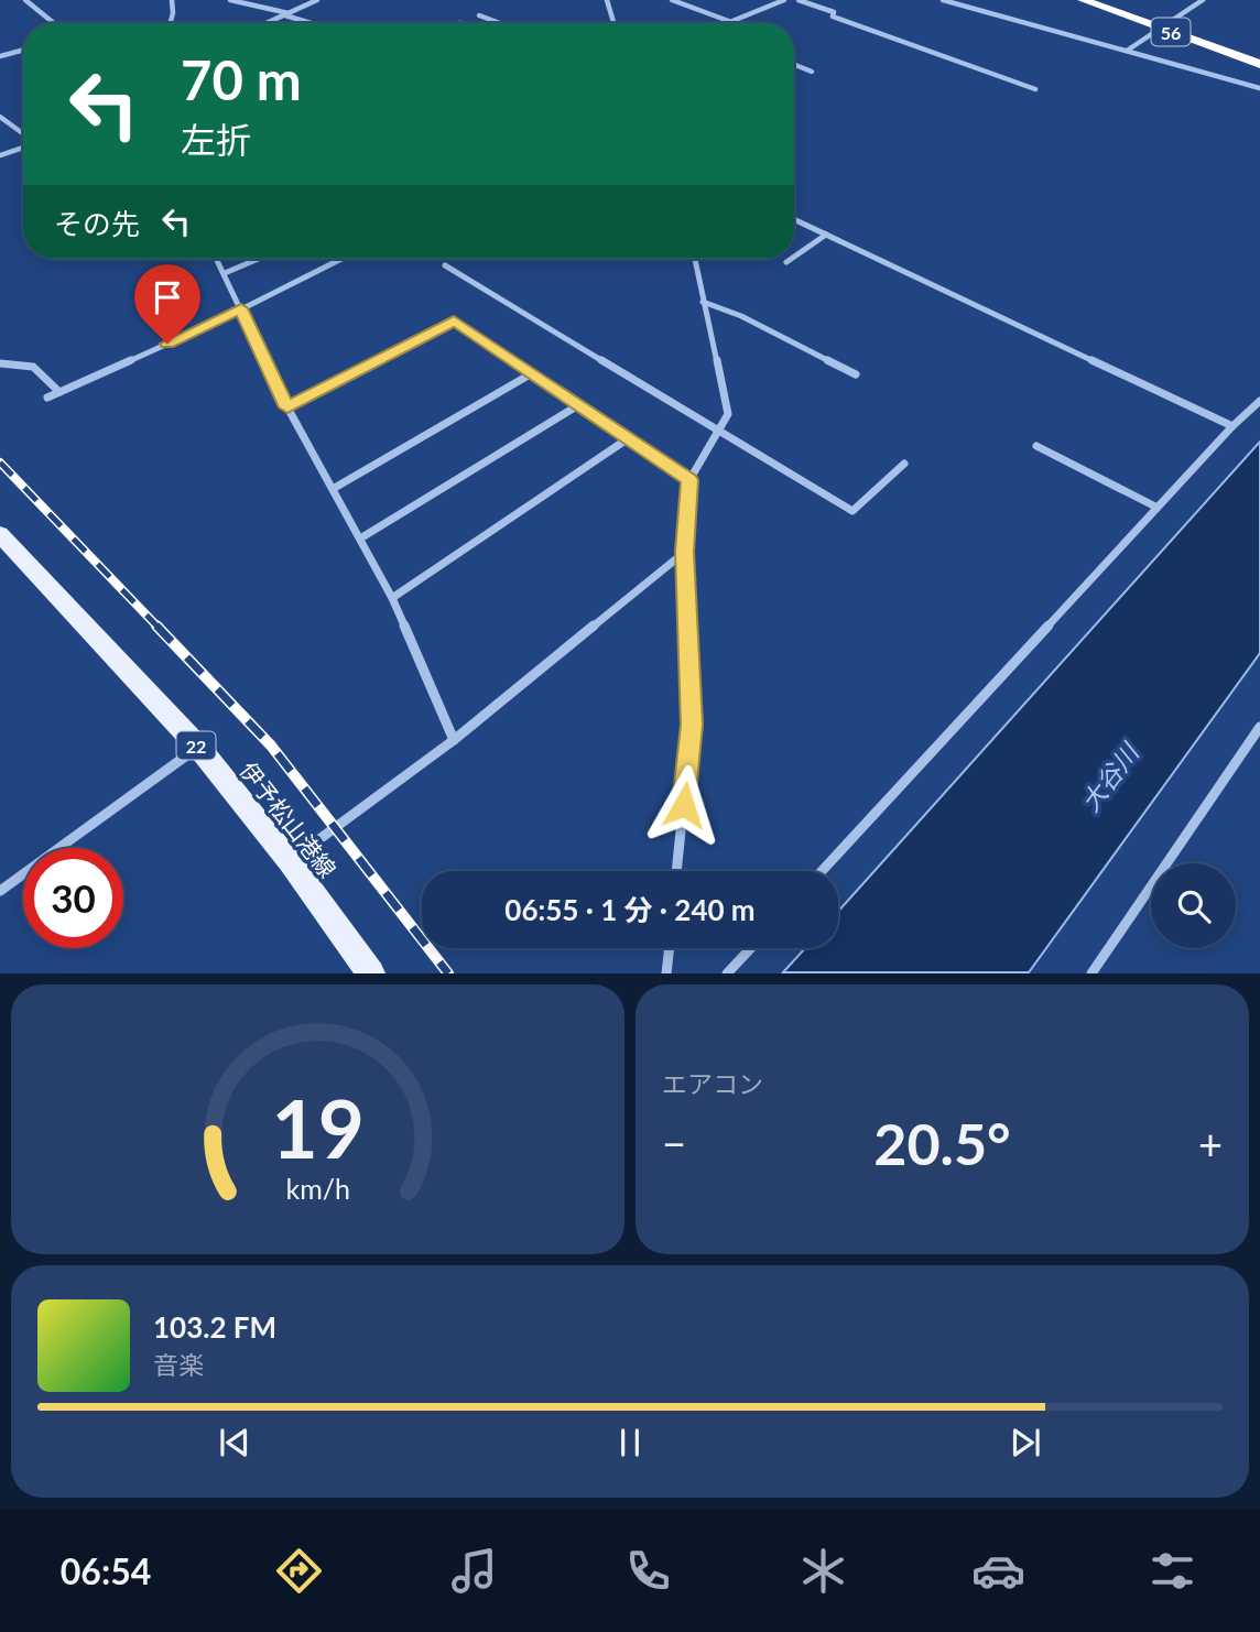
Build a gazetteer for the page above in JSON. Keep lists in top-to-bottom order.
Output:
{
  "streets": {
    "highway": ["56"],
    "main road": ["22", "伊予松山港線"]
  },
  "water": ["大谷川"],
  "page": {
    "turn": ["70 m", "左折"],
    "then": "その先",
    "limit": "30",
    "trip": "06:55 · 1 分 · 240 m",
    "tile": "エアコン",
    "heat": ["−", "20.5°", "+"],
    "song": ["103.2 FM", "音楽"],
    "tabs": "06:54",
    "gauge": ["19", "km/h"]
  }
}
